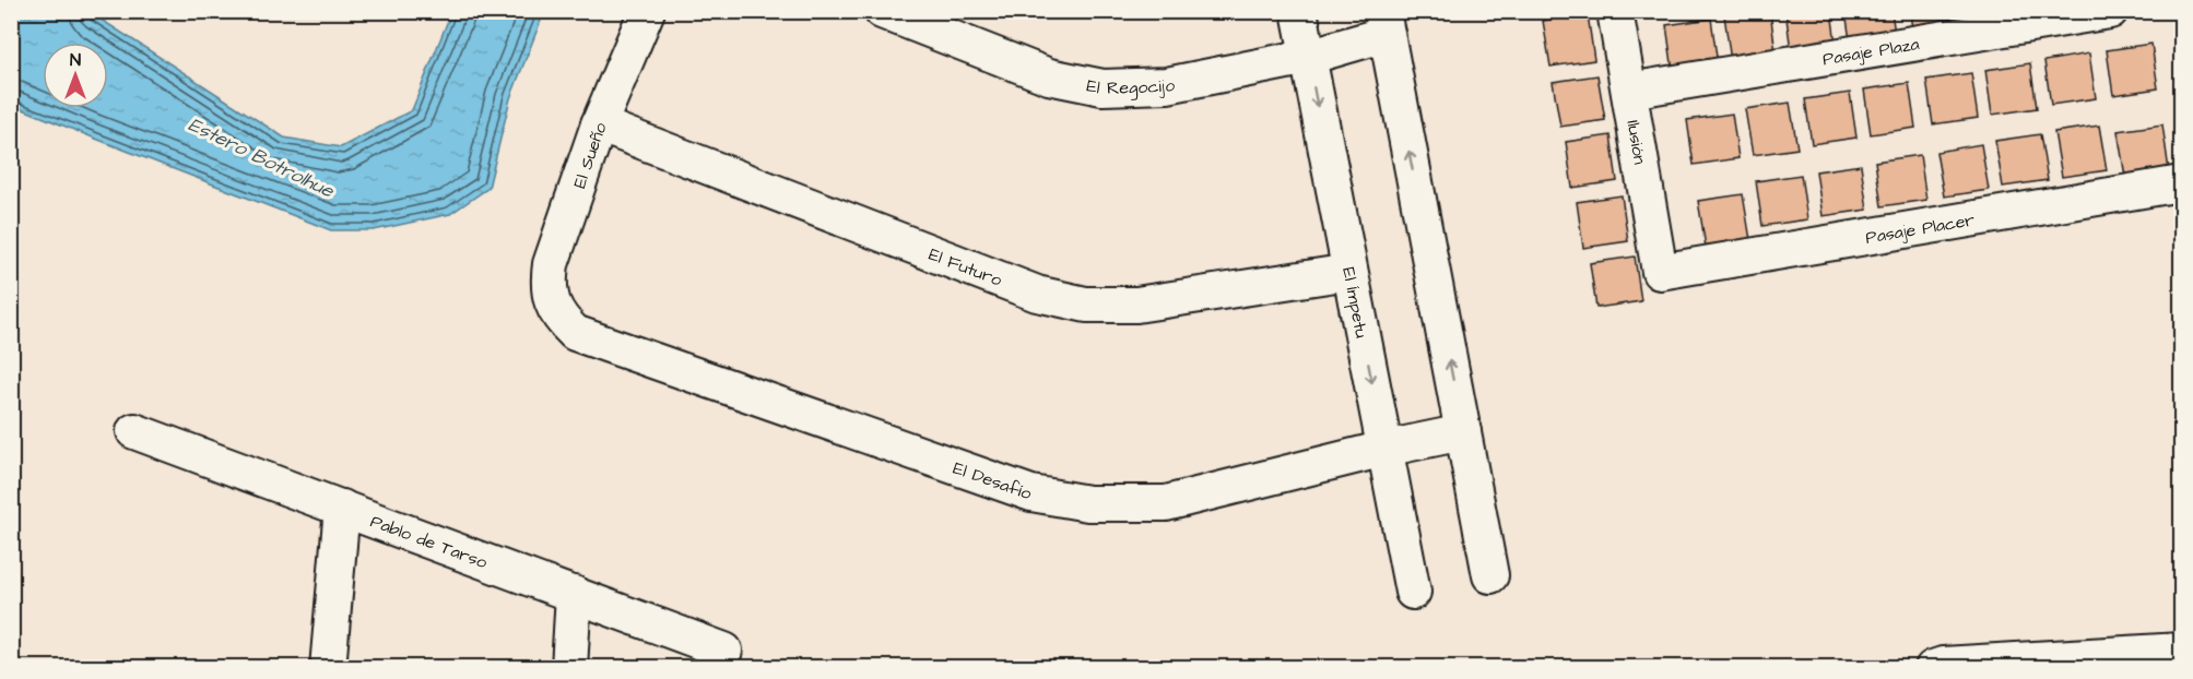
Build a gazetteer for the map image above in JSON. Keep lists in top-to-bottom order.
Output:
{
  "streets": {
    "street": [
      "Pasaje Plaza",
      "El Regocijo",
      "Ilusión",
      "El Sueño",
      "Pasaje Placer",
      "El Futuro",
      "El Ímpetu",
      "El Desafío",
      "Pablo de Tarso"
    ]
  },
  "crossings": [
    ["Pasaje Plaza", "Ilusión"],
    ["El Regocijo", "El Ímpetu"],
    ["Ilusión", "Pasaje Placer"],
    ["El Sueño", "El Futuro"],
    ["El Sueño", "El Desafío"],
    ["El Futuro", "El Ímpetu"],
    ["El Ímpetu", "El Desafío"]
  ],
  "water": ["Estero Botrolhue"],
  "north": "top"
}
